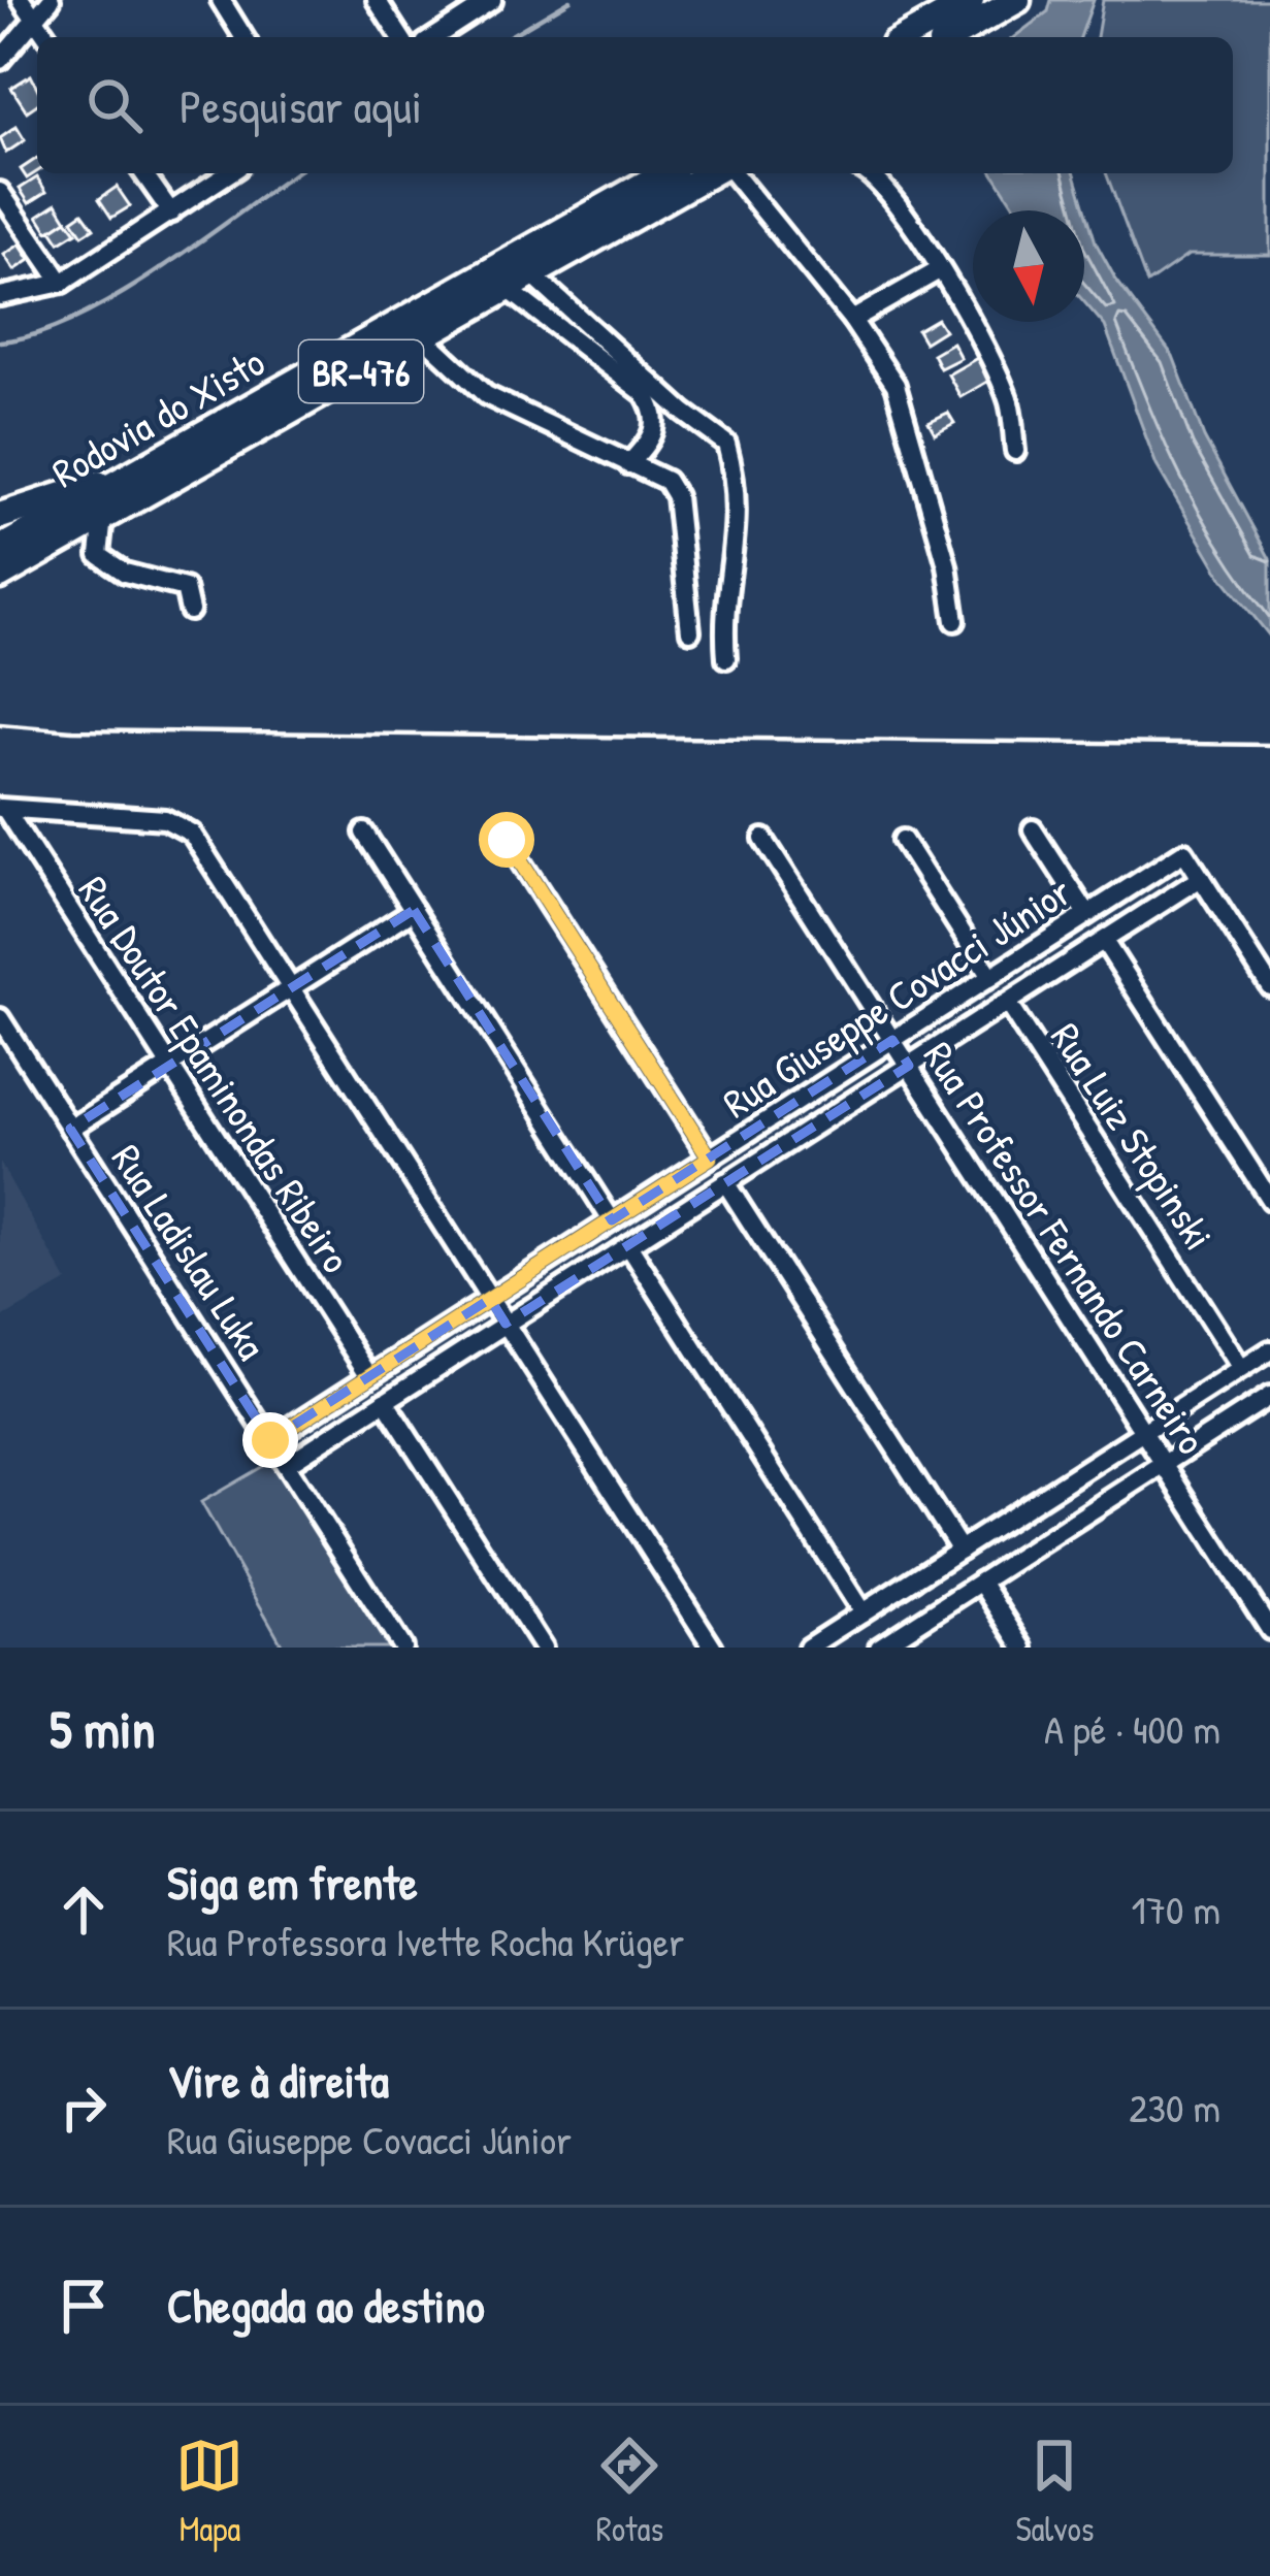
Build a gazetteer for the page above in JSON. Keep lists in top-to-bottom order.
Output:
{
  "streets": {
    "highway": ["BR-476", "Rodovia do Xisto"],
    "street": [
      "Rua Giuseppe Covacci Júnior",
      "Rua Doutor Epaminondas Ribeiro",
      "Rua Luiz Stopinski",
      "Rua Professor Fernando Carneiro",
      "Rua Ladislau Luka"
    ]
  },
  "crossings": [
    ["Rua Giuseppe Covacci Júnior", "Rua Doutor Epaminondas Ribeiro"],
    ["Rua Giuseppe Covacci Júnior", "Rua Luiz Stopinski"],
    ["Rua Giuseppe Covacci Júnior", "Rua Professor Fernando Carneiro"],
    ["Rua Giuseppe Covacci Júnior", "Rua Ladislau Luka"]
  ],
  "north": "bottom",
  "page": {
    "search": "Pesquisar aqui",
    "heading": ["5 min", "A pé · 400 m"],
    "list": [
      ["Siga em frente", "Rua Professora Ivette Rocha Krüger", "170 m"],
      ["Vire à direita", "Rua Giuseppe Covacci Júnior", "230 m"],
      "Chegada ao destino"
    ],
    "nav": ["Mapa", "Rotas", "Salvos"]
  }
}
